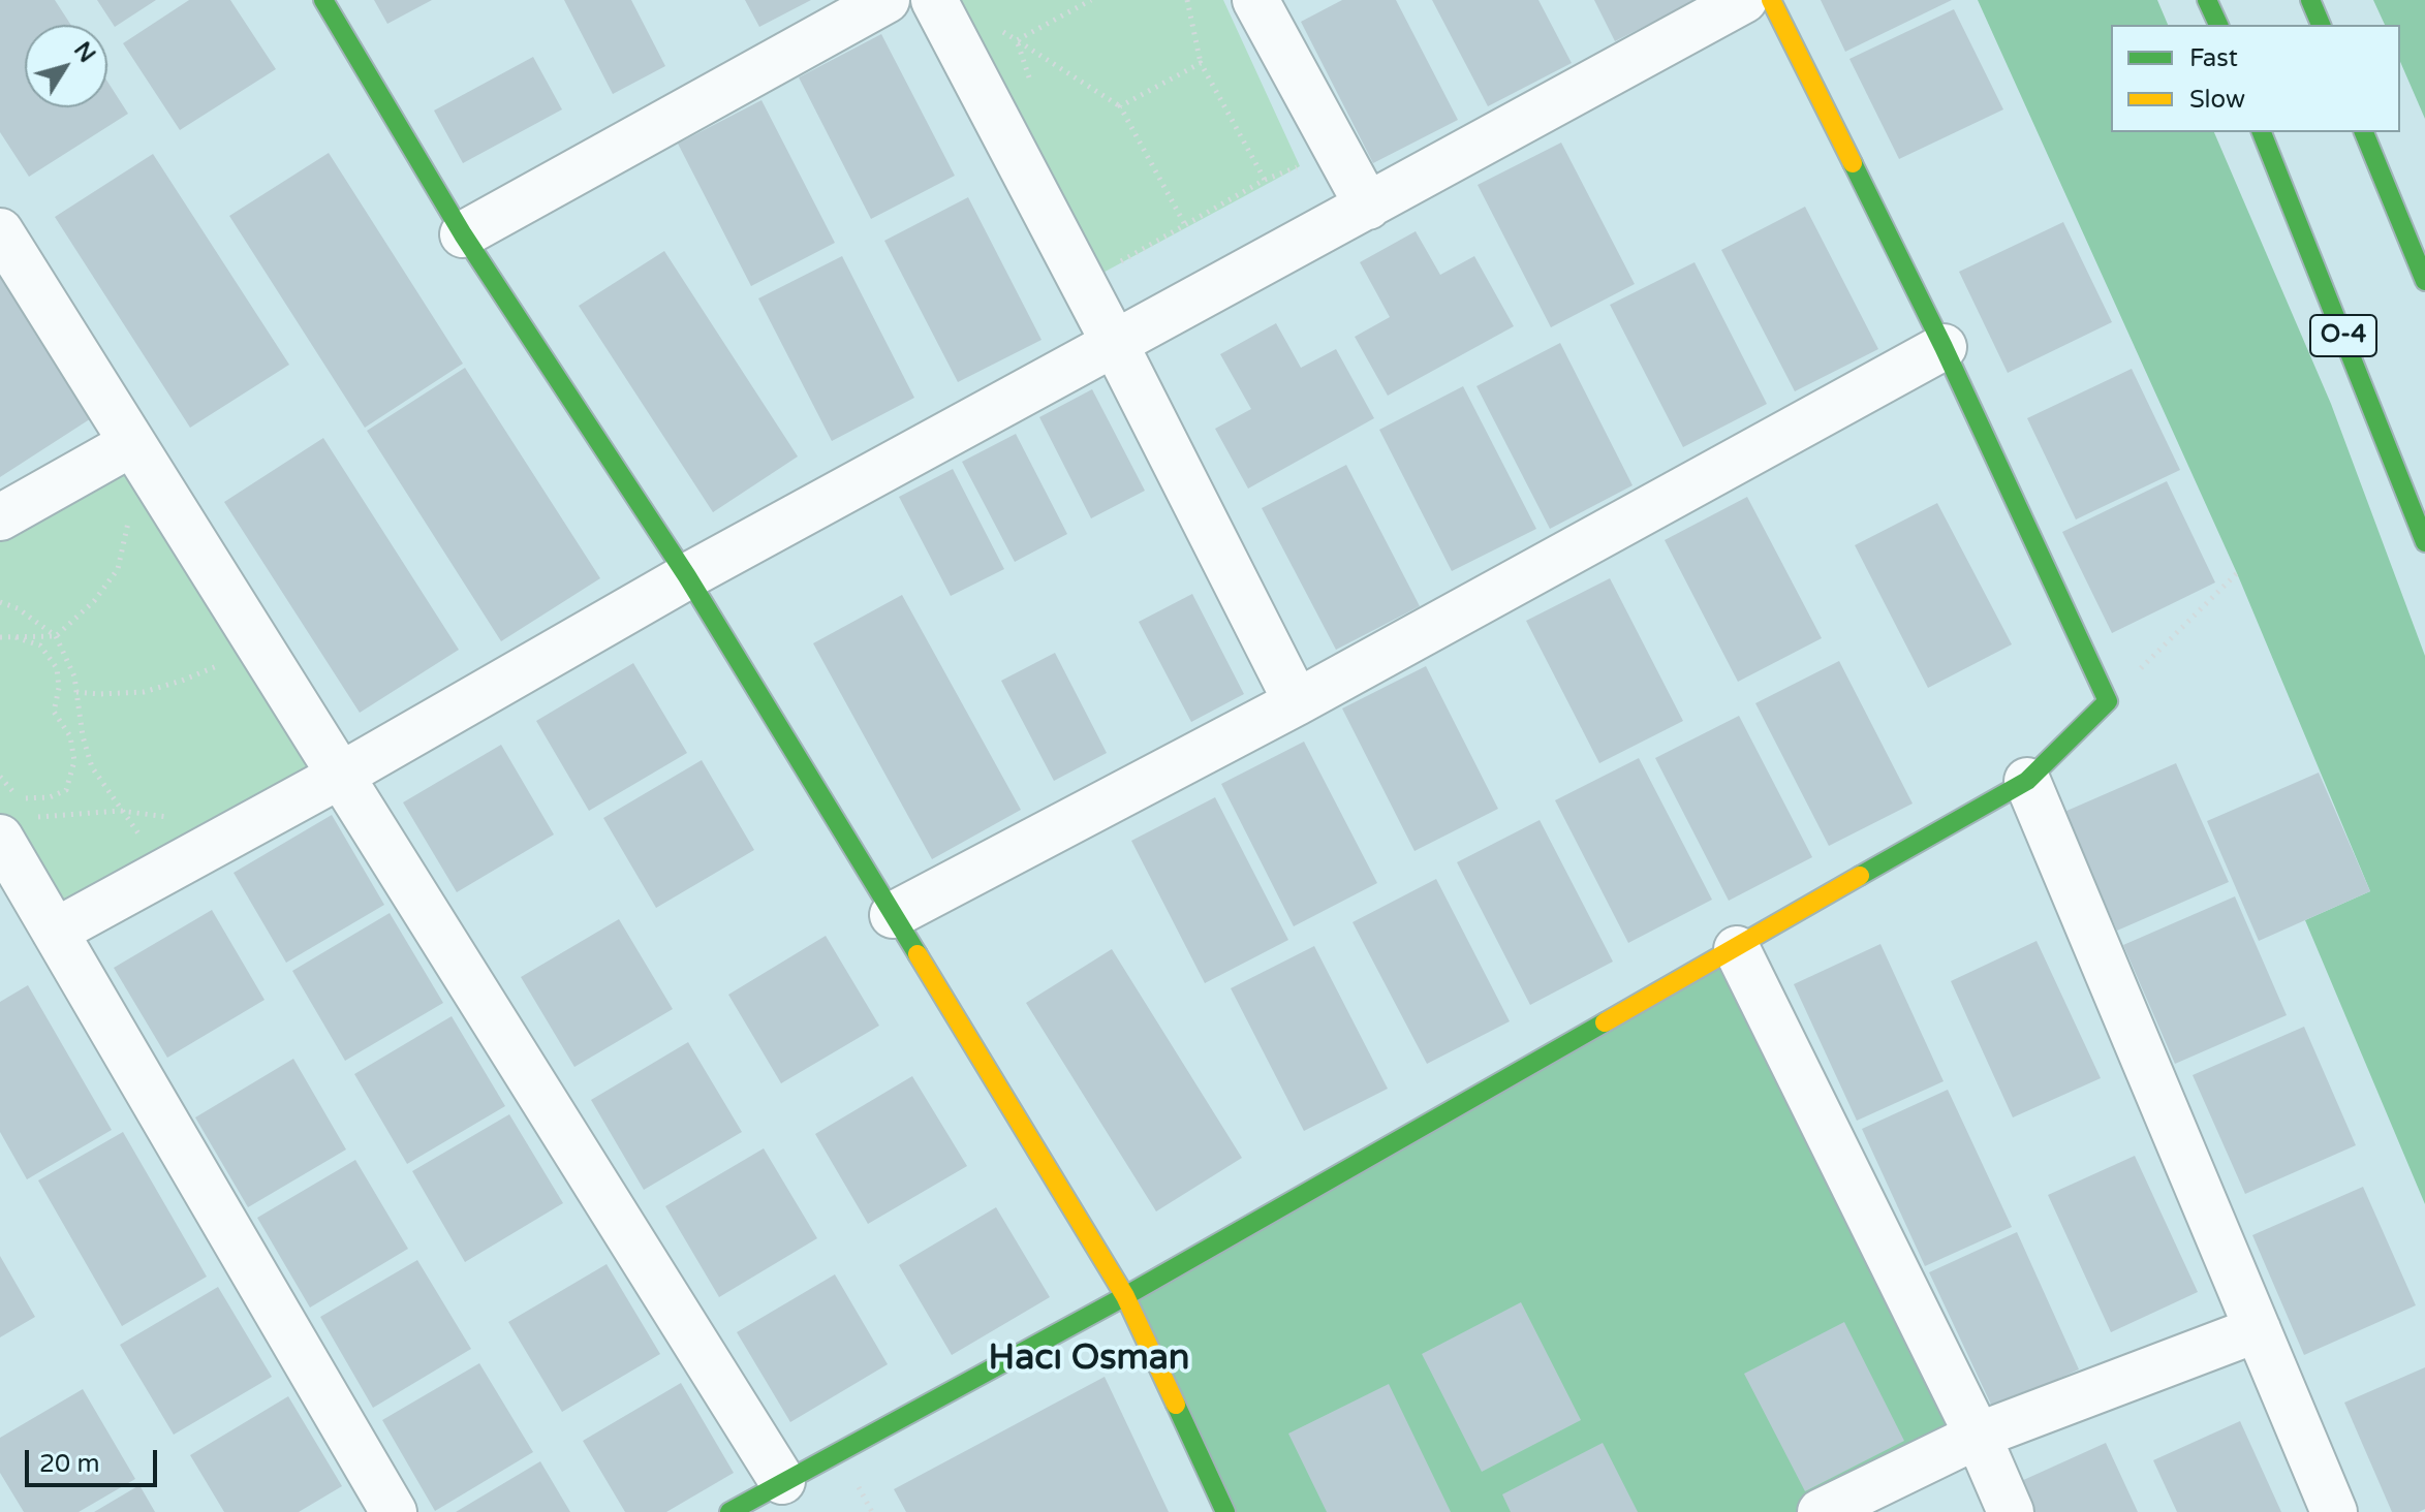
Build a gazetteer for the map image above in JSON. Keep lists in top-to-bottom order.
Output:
{
  "streets": {
    "main road": ["O-4"]
  },
  "districts": ["Hacı Osman"],
  "legend": ["Fast", "Slow"],
  "scale_bar": "20 m",
  "north": "top right"
}
